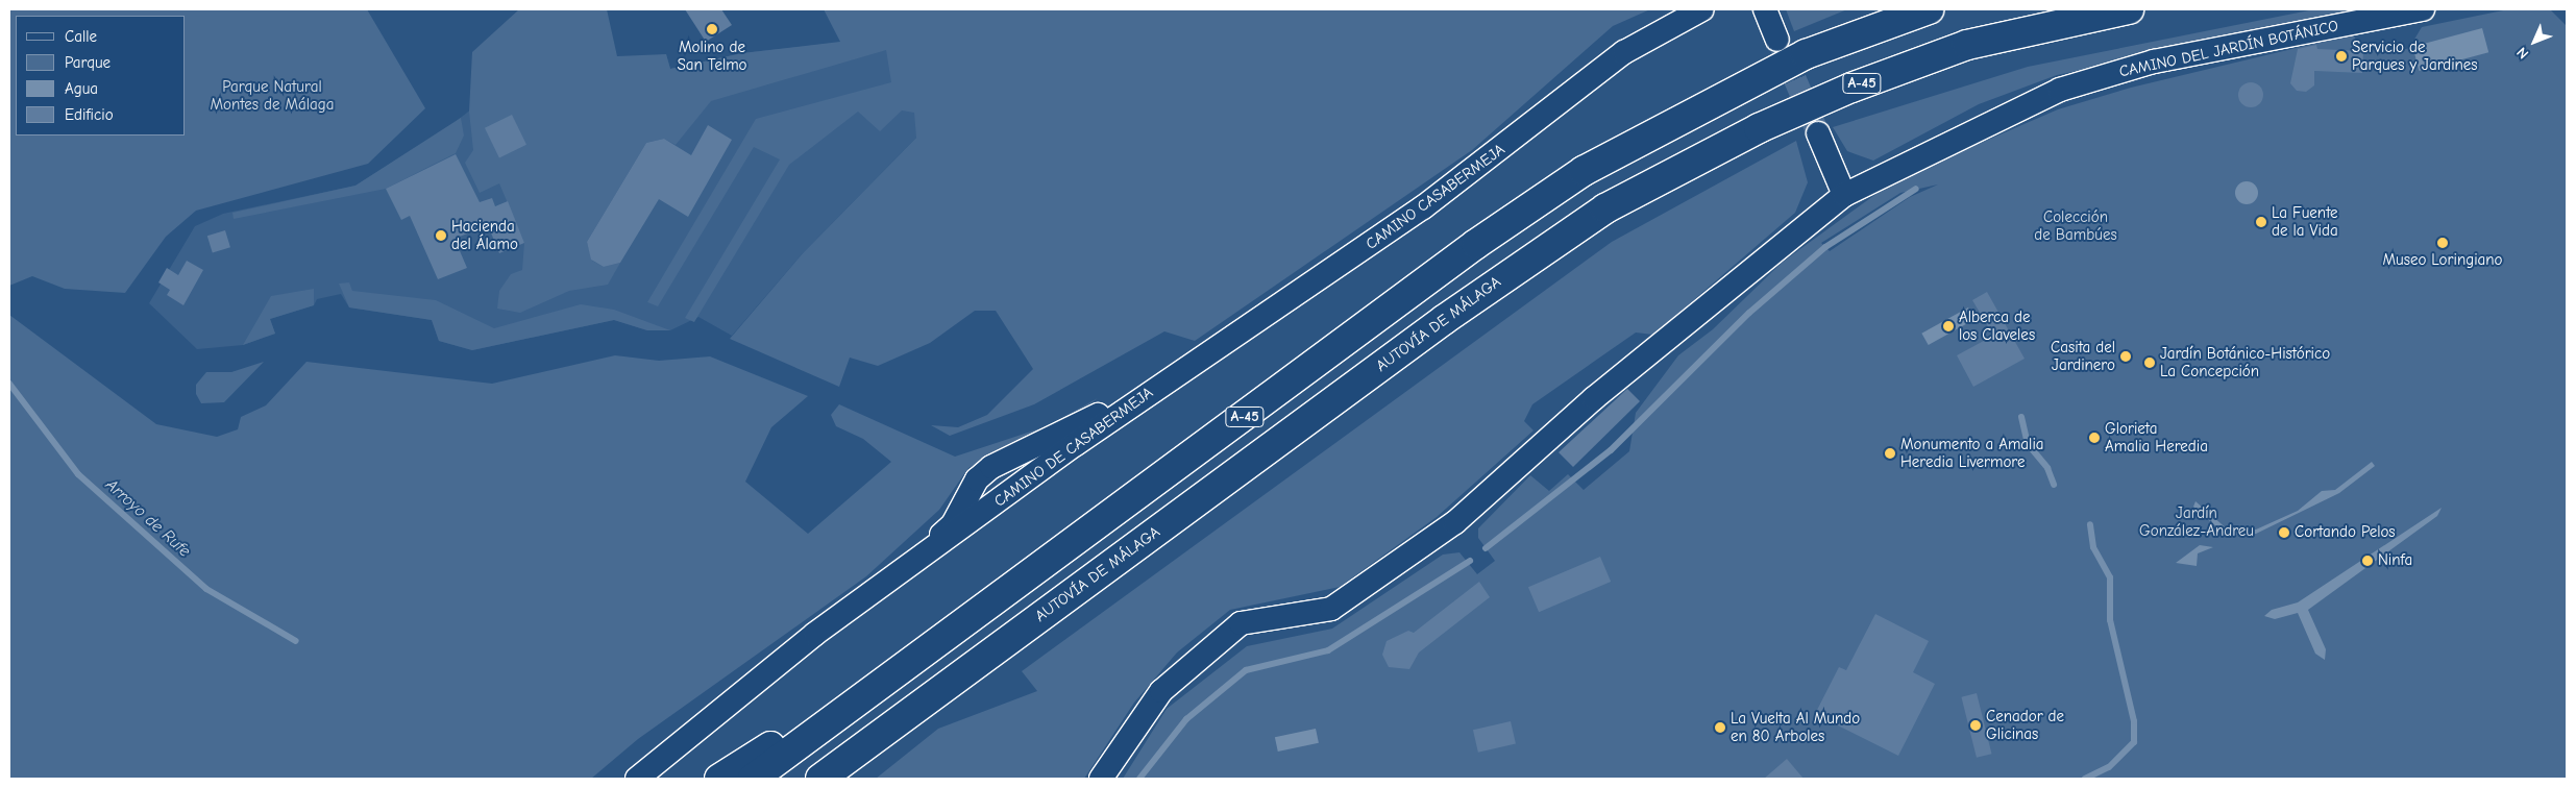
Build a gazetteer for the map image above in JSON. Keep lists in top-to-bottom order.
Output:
{
  "streets": {
    "highway": ["A-45", "AUTOVÍA DE MÁLAGA"],
    "street": ["CAMINO DEL JARDÍN BOTÁNICO", "CAMINO CASABERMEJA", "CAMINO DE CASABERMEJA"]
  },
  "crossings": [
    ["CAMINO CASABERMEJA", "CAMINO DE CASABERMEJA"]
  ],
  "water": ["Arroyo de Rufe"],
  "parks": ["Parque Natural Montes de Málaga", "Colección de Bambúes", "Jardín González-Andreu"],
  "places": [
    "Molino de San Telmo",
    "Servicio de Parques y Jardines",
    "La Fuente de la Vida",
    "Hacienda del Álamo",
    "Museo Loringiano",
    "Alberca de los Claveles",
    "Casita del Jardinero",
    "Jardín Botánico-Histórico La Concepción",
    "Glorieta Amalia Heredia",
    "Monumento a Amalia Heredia Livermore",
    "Cortando Pelos",
    "Ninfa",
    "Cenador de Glicinas",
    "La Vuelta Al Mundo en 80 Arboles"
  ],
  "legend": [
    "Calle",
    "Parque",
    "Agua",
    "Edificio"
  ],
  "north": "bottom left"
}
